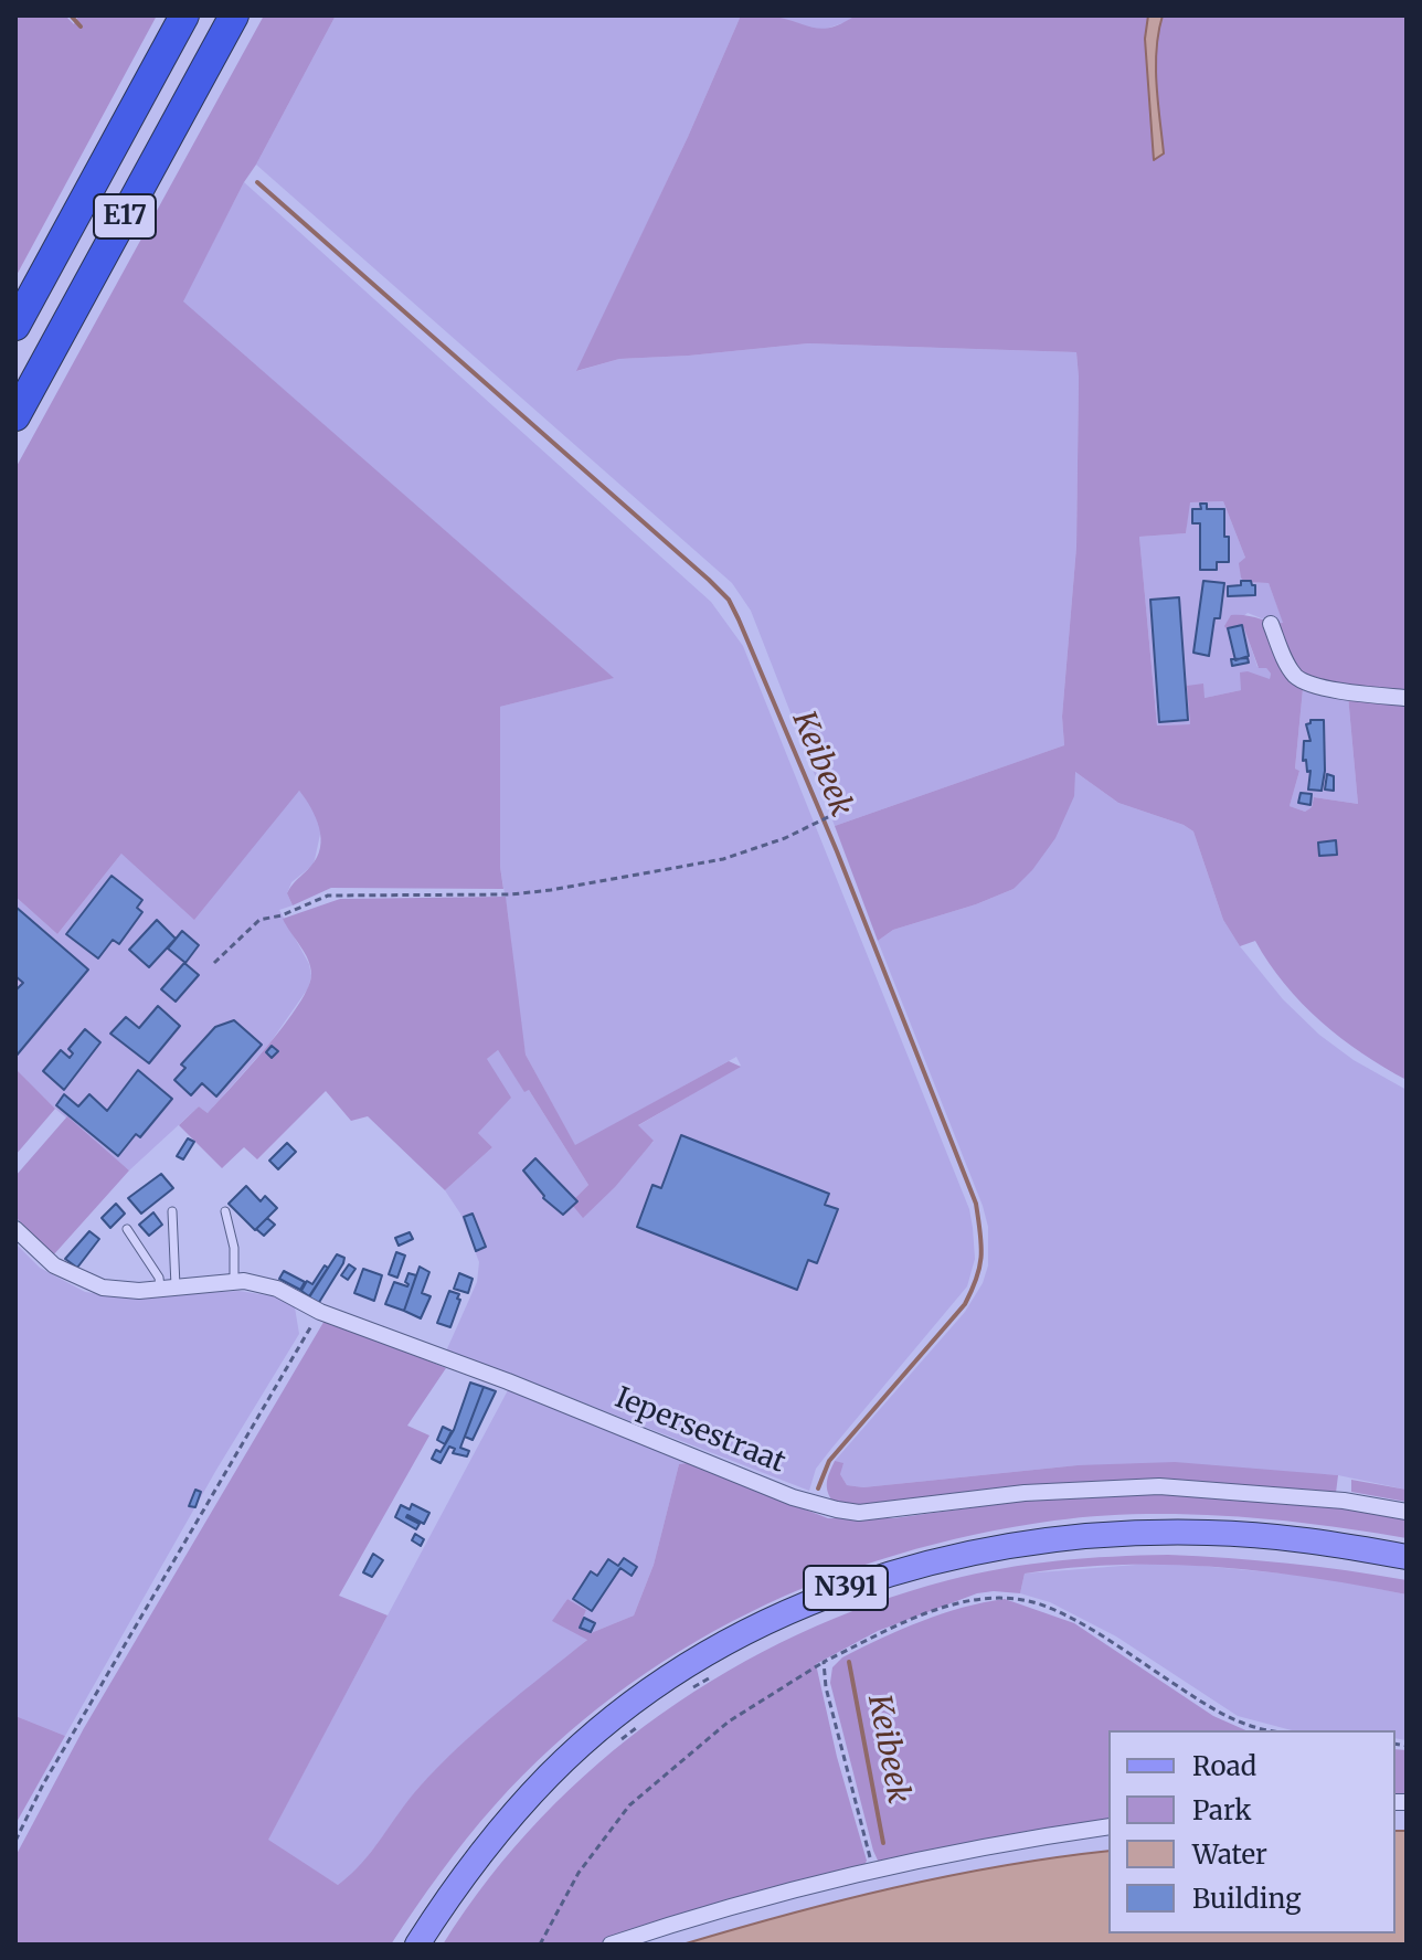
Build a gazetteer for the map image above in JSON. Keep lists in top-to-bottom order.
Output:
{
  "streets": {
    "highway": ["E17"],
    "main road": ["N391"],
    "street": ["Iepersestraat"]
  },
  "water": ["Keibeek"],
  "legend": [
    "Road",
    "Park",
    "Water",
    "Building"
  ]
}
